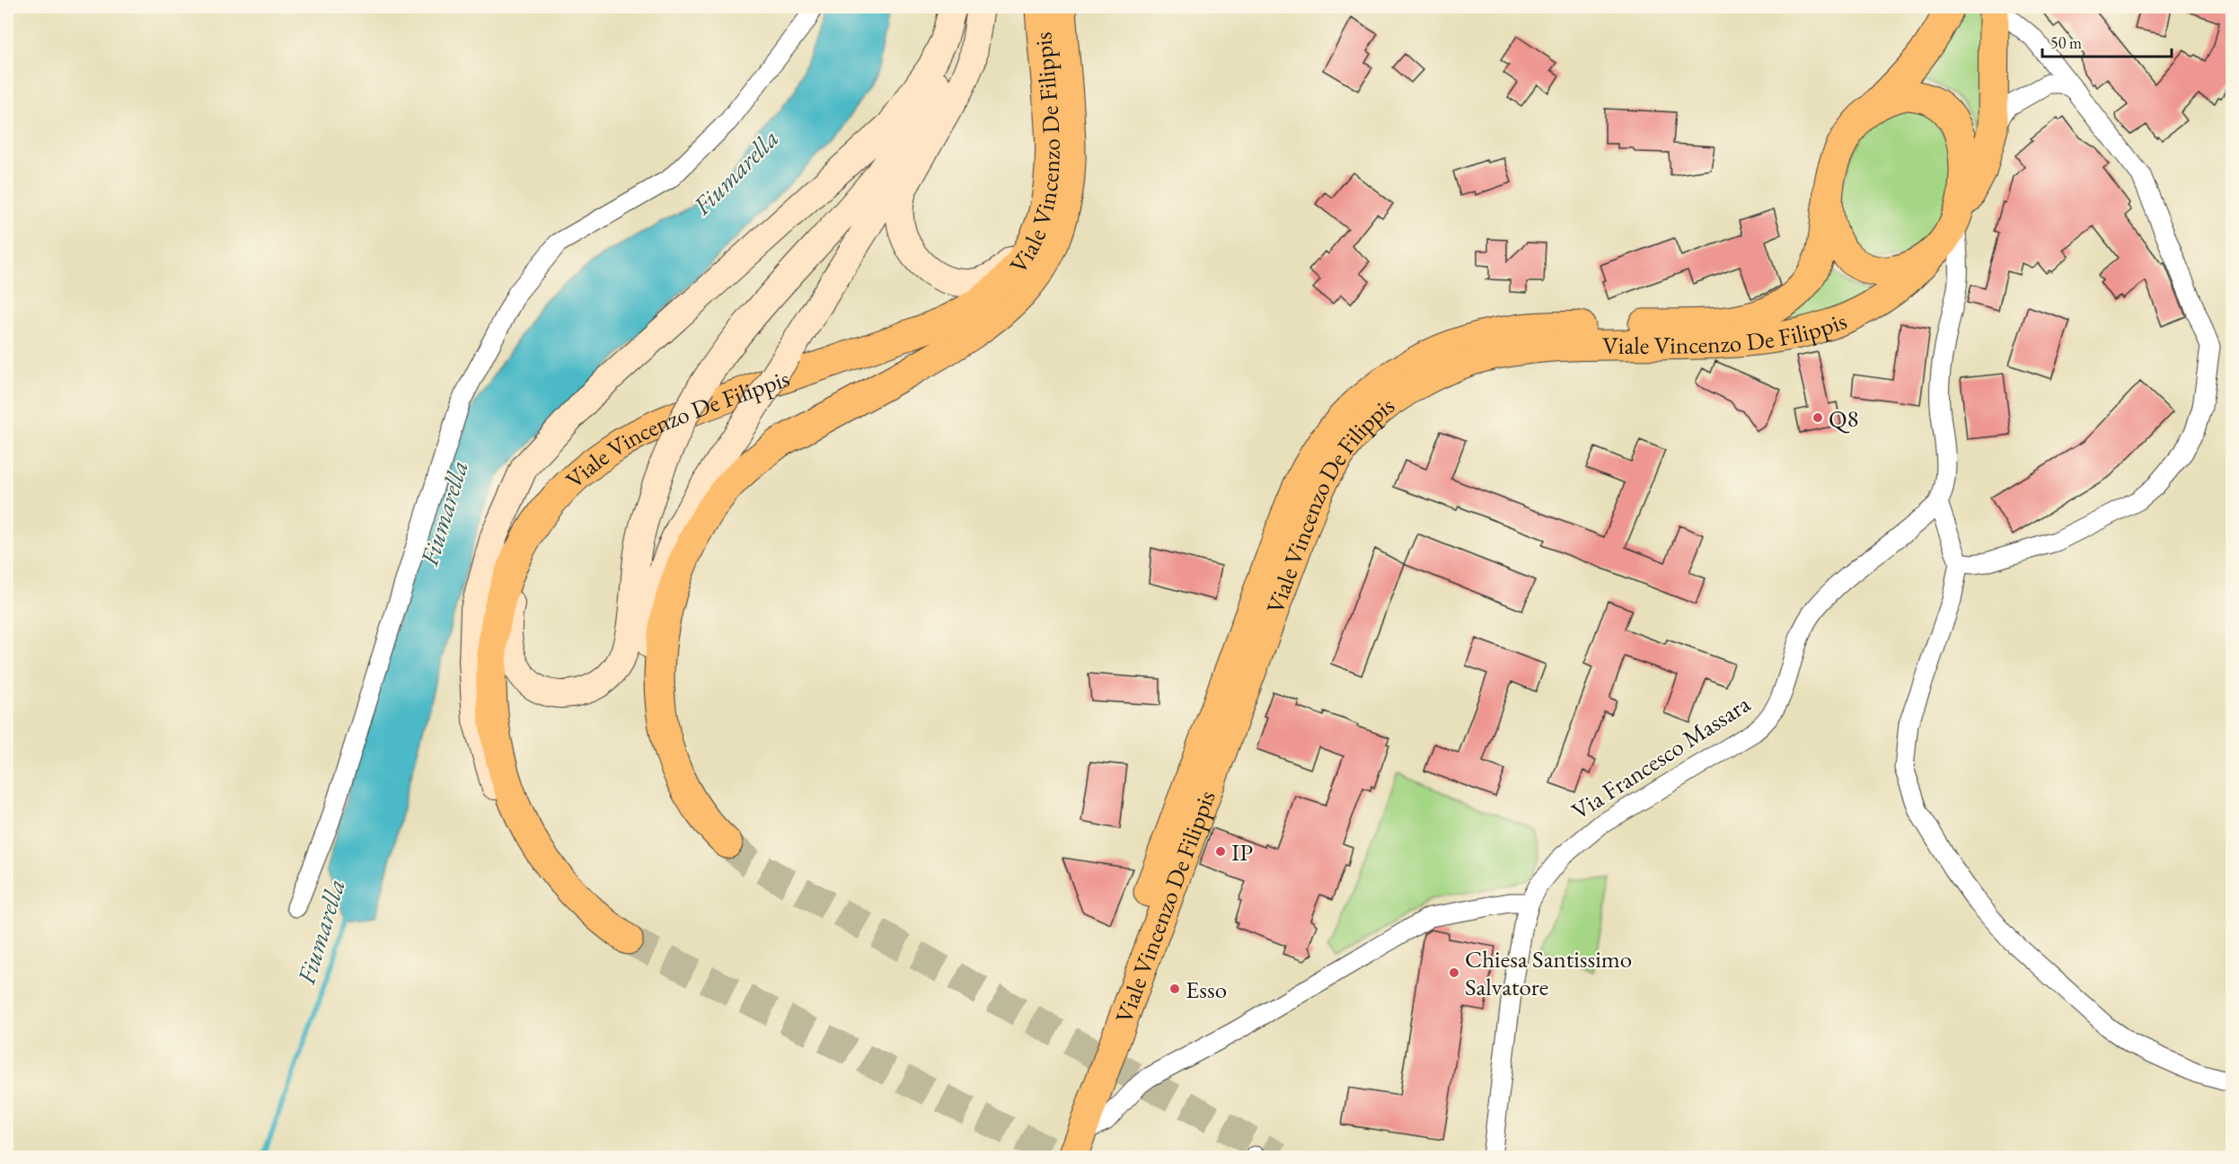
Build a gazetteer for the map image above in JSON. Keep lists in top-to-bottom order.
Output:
{
  "streets": {
    "main road": ["Viale Vincenzo De Filippis"],
    "street": ["Via Francesco Massara"]
  },
  "water": ["Fiumarella"],
  "places": [
    "Q8",
    "IP",
    "Chiesa Santissimo Salvatore",
    "Esso"
  ],
  "scale_bar": "50 m"
}
